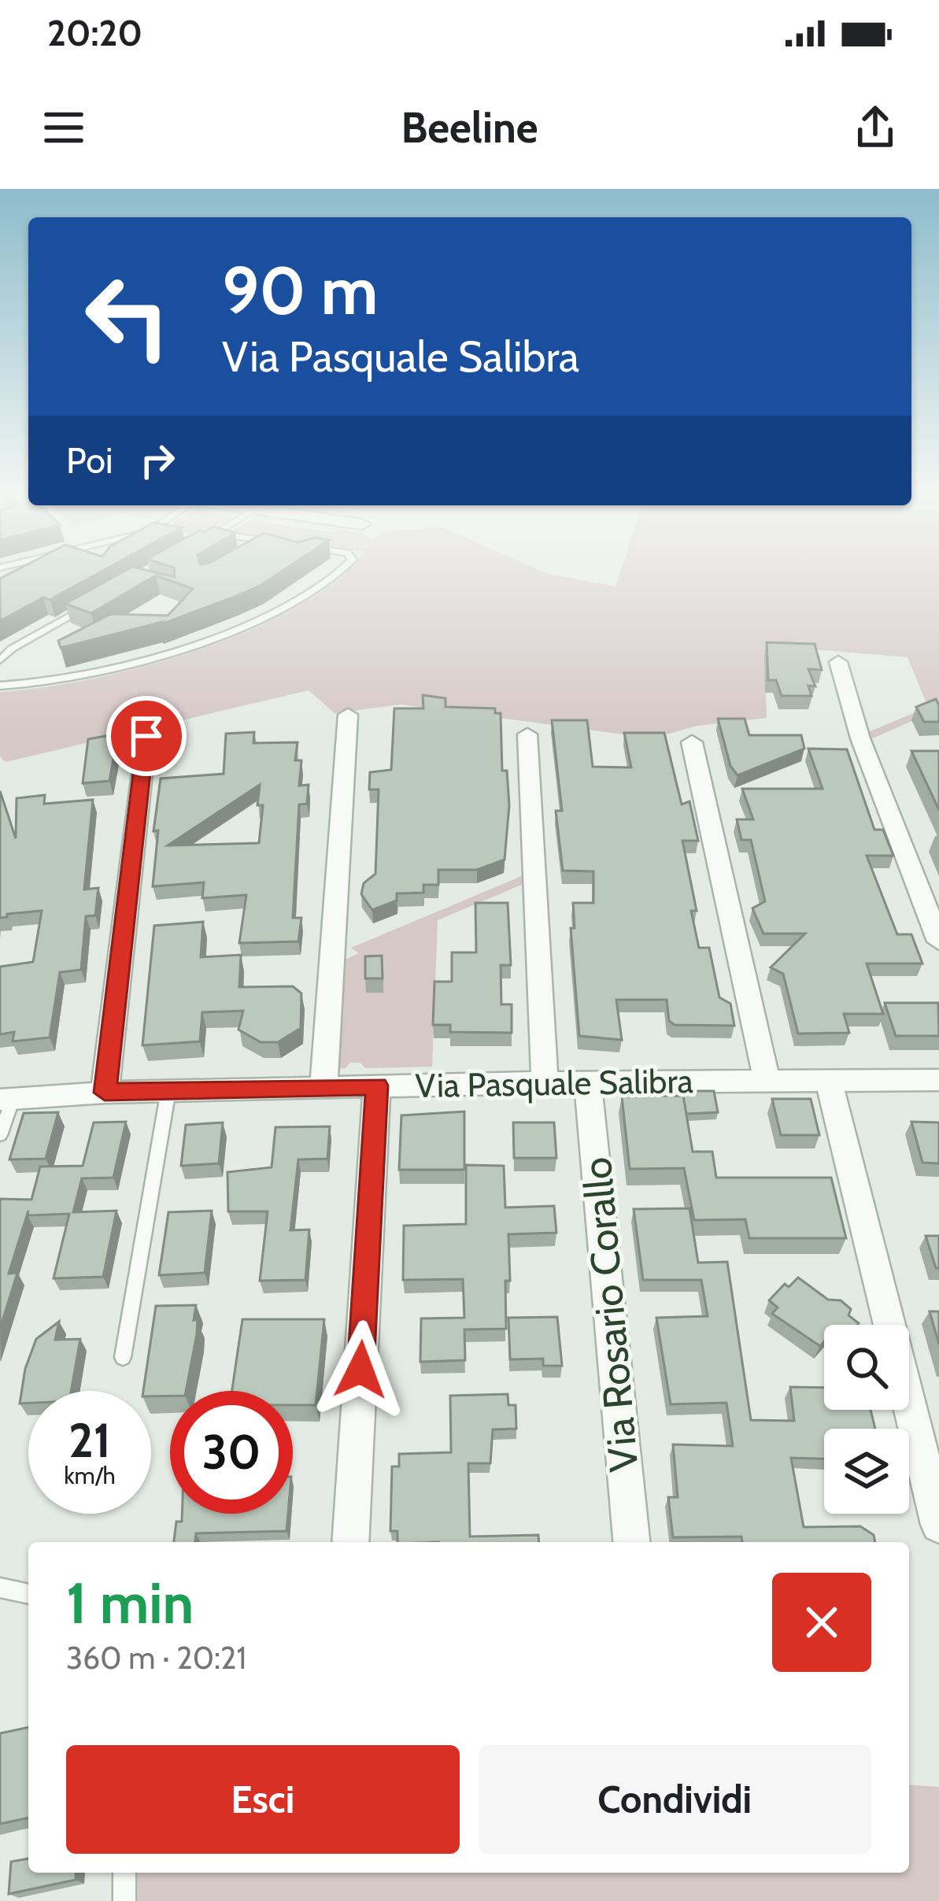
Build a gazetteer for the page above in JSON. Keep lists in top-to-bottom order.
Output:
{
  "streets": {
    "street": ["Via Pasquale Salibra", "Via Rosario Corallo"]
  },
  "crossings": [
    ["Via Pasquale Salibra", "Via Rosario Corallo"]
  ],
  "page": {
    "status": "20:20",
    "header": "Beeline",
    "turn": ["90 m", "Via Pasquale Salibra"],
    "then": "Poi",
    "speed": "21 km/h",
    "limit": "30",
    "heading": ["1 min", "360 m · 20:21"],
    "buttons": ["Esci", "Condividi"]
  }
}
